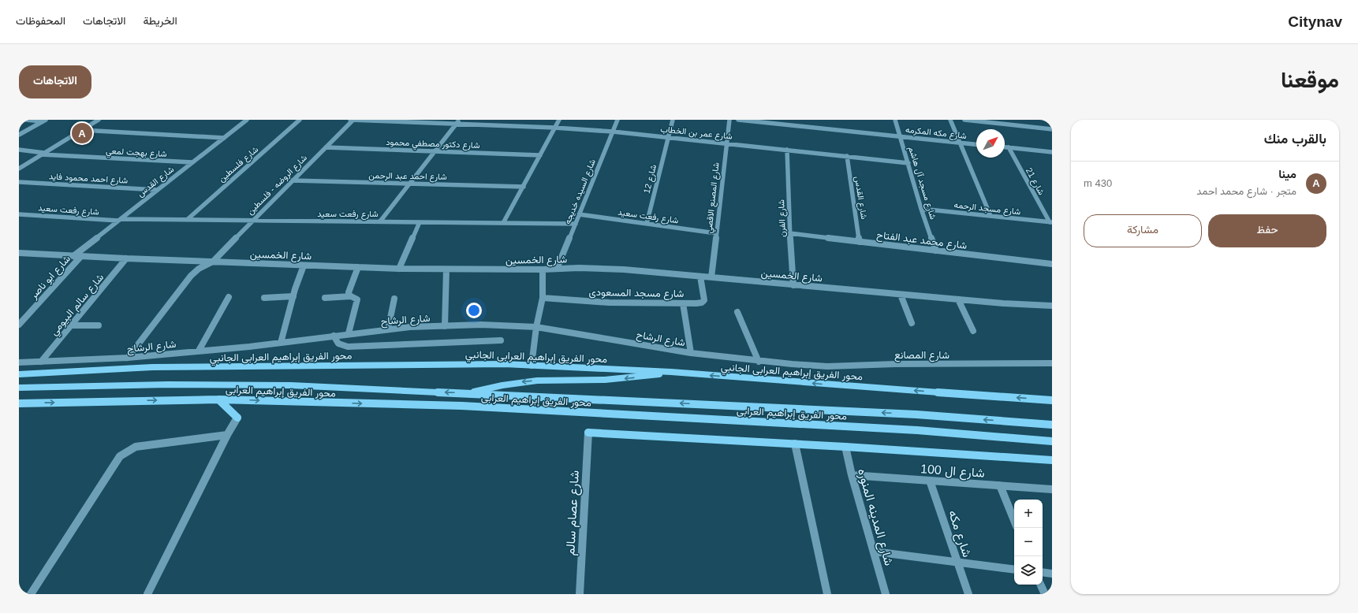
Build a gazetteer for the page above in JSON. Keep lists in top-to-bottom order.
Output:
{
  "streets": {
    "main road": ["محور الفريق إبراهيم العرابى الجانبي", "محور الفريق إبراهيم العرابى"],
    "street": [
      "شارع عمر بن الخطاب",
      "شارع مكه المكرمه",
      "شارع دكتور مصطفي محمود",
      "شارع بهجت لمعي",
      "شارع فلسطين",
      "شارع احمد عبد الرحمن",
      "شارع احمد محمود فايد",
      "شارع 12",
      "شارع القدس",
      "شارع 21",
      "شارع مسجد آل هاشم",
      "شارع الروضه - فلسطين",
      "شارع السيده خديجه",
      "شارع المصنع الاقصي",
      "شارع مسجد الرحمه",
      "شارع رفعت سعيد",
      "شارع الفرن",
      "شارع محمد عبد الفتاح",
      "شارع الخمسين",
      "شارع ابو ناصر",
      "شارع مسجد المسعودى",
      "شارع سالم البيومي",
      "شارع الرشاح",
      "شارع المصانع",
      "شارع ال 100",
      "شارع عصام سالم",
      "شارع المدينه المنوره",
      "شارع مكه"
    ]
  },
  "crossings": [
    ["شارع عمر بن الخطاب", "شارع 12"],
    ["شارع عمر بن الخطاب", "شارع القدس"],
    ["شارع عمر بن الخطاب", "شارع مسجد آل هاشم"],
    ["شارع عمر بن الخطاب", "شارع الروضه - فلسطين"],
    ["شارع عمر بن الخطاب", "شارع السيده خديجه"],
    ["شارع عمر بن الخطاب", "شارع المصنع الاقصي"],
    ["شارع عمر بن الخطاب", "شارع الفرن"],
    ["شارع مكه المكرمه", "شارع مسجد آل هاشم"],
    ["شارع دكتور مصطفي محمود", "شارع الروضه - فلسطين"],
    ["شارع بهجت لمعي", "شارع القدس"],
    ["شارع فلسطين", "شارع رفعت سعيد"],
    ["شارع احمد عبد الرحمن", "شارع الروضه - فلسطين"],
    ["شارع احمد محمود فايد", "شارع القدس"],
    ["شارع 12", "شارع رفعت سعيد"],
    ["شارع القدس", "شارع رفعت سعيد"],
    ["شارع القدس", "شارع محمد عبد الفتاح"],
    ["شارع القدس", "شارع الخمسين"],
    ["شارع 21", "شارع مسجد الرحمه"],
    ["شارع مسجد آل هاشم", "شارع مسجد الرحمه"],
    ["شارع مسجد آل هاشم", "شارع محمد عبد الفتاح"],
    ["شارع الروضه - فلسطين", "شارع رفعت سعيد"],
    ["شارع الروضه - فلسطين", "شارع الخمسين"],
    ["شارع السيده خديجه", "شارع رفعت سعيد"],
    ["شارع السيده خديجه", "شارع الخمسين"],
    ["شارع المصنع الاقصي", "شارع رفعت سعيد"],
    ["شارع المصنع الاقصي", "شارع الخمسين"],
    ["شارع الفرن", "شارع محمد عبد الفتاح"],
    ["شارع الفرن", "شارع الخمسين"],
    ["شارع الخمسين", "شارع ابو ناصر"],
    ["شارع الخمسين", "شارع مسجد المسعودى"],
    ["شارع الخمسين", "شارع سالم البيومي"],
    ["شارع سالم البيومي", "شارع الرشاح"],
    ["شارع الرشاح", "شارع المصانع"],
    ["شارع ال 100", "شارع المدينه المنوره"],
    ["شارع ال 100", "شارع مكه"]
  ],
  "one_way": ["محور الفريق إبراهيم العرابى الجانبي"],
  "north": "top right",
  "page": {
    "header": "Citynav",
    "nav": ["الخريطة", "الاتجاهات", "المحفوظات"],
    "title": "موقعنا",
    "buttons": [
      "الاتجاهات",
      ["حفظ", "مشاركة"]
    ],
    "heading": "بالقرب منك",
    "pins": "A",
    "list": [
      {
        "mark": "A",
        "name": "مينا",
        "note": "متجر · شارع محمد احمد",
        "value": "430 m"
      }
    ],
    "map_buttons": ["+", "−"]
  }
}
